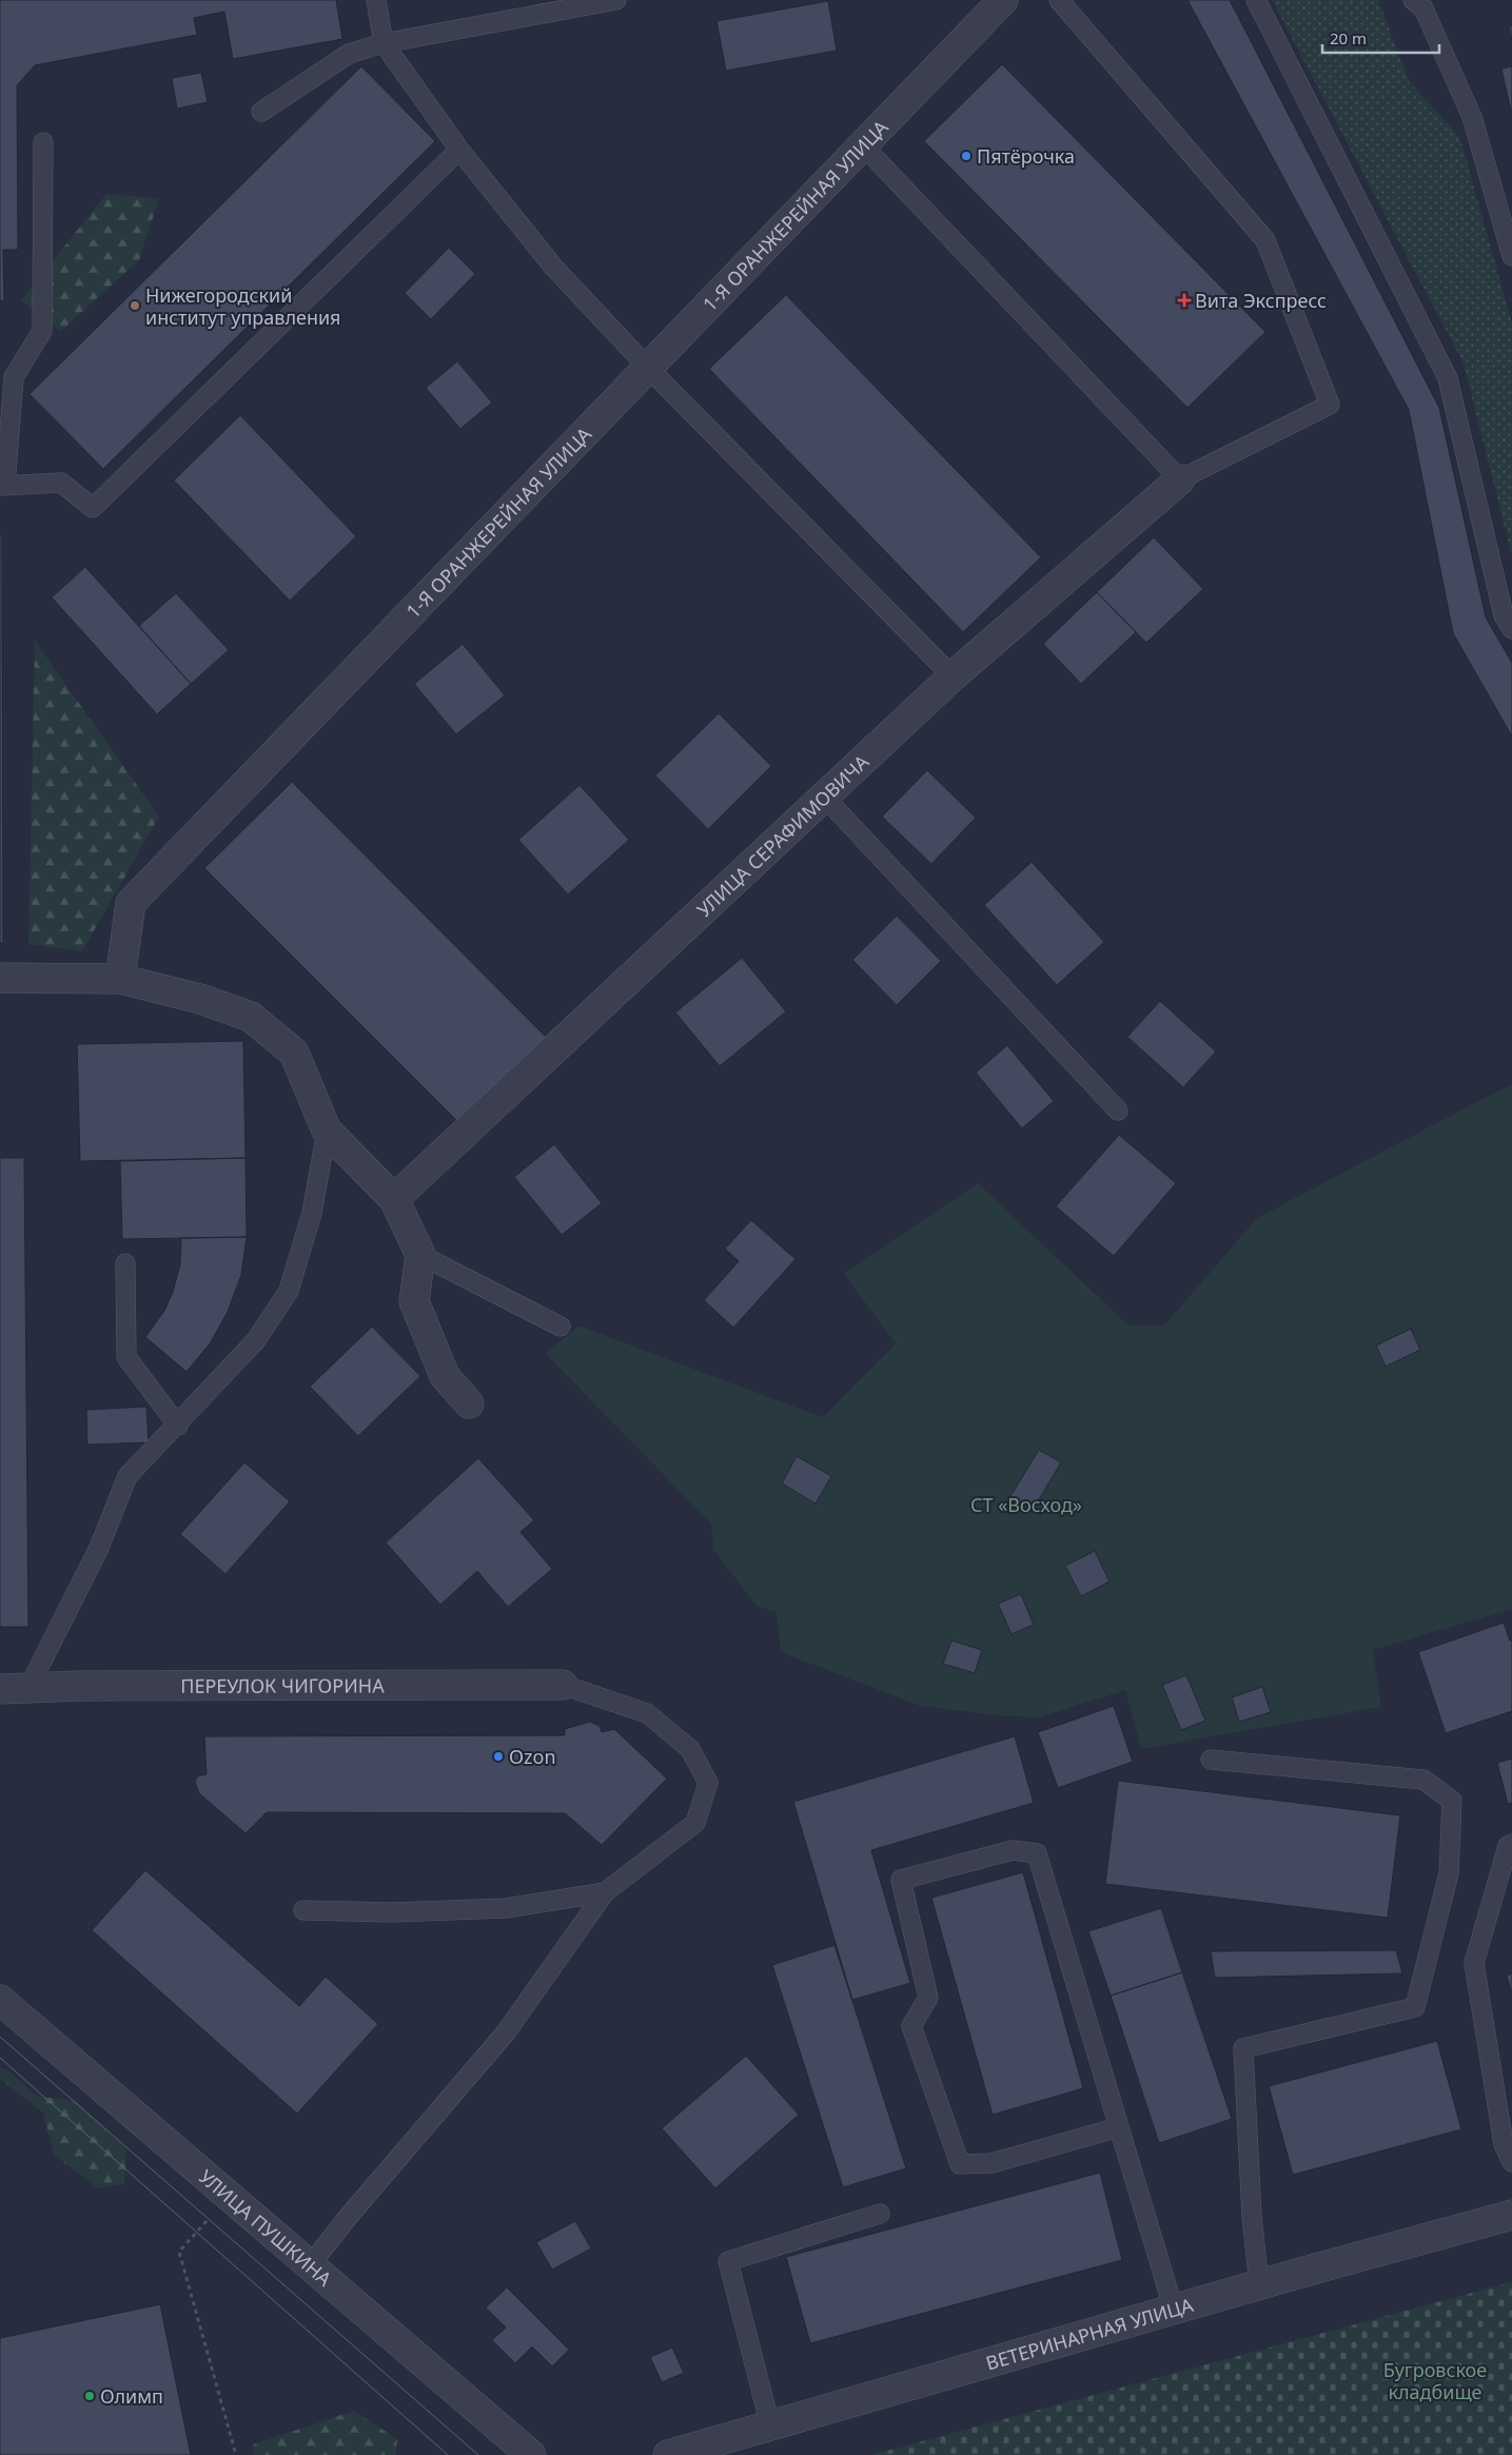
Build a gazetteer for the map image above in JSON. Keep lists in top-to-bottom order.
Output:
{
  "streets": {
    "street": [
      "1-Я ОРАНЖЕРЕЙНАЯ УЛИЦА",
      "УЛИЦА СЕРАФИМОВИЧА",
      "ПЕРЕУЛОК ЧИГОРИНА",
      "УЛИЦА ПУШКИНА",
      "ВЕТЕРИНАРНАЯ УЛИЦА"
    ]
  },
  "parks": ["СТ «Восход»", "Бугровское кладбище"],
  "places": {
    "other": [
      "Пятёрочка",
      "Нижегородский институт управления",
      "Ozon",
      "Олимп"
    ],
    "health": ["Вита Экспресс"]
  },
  "scale_bar": "20 m"
}
